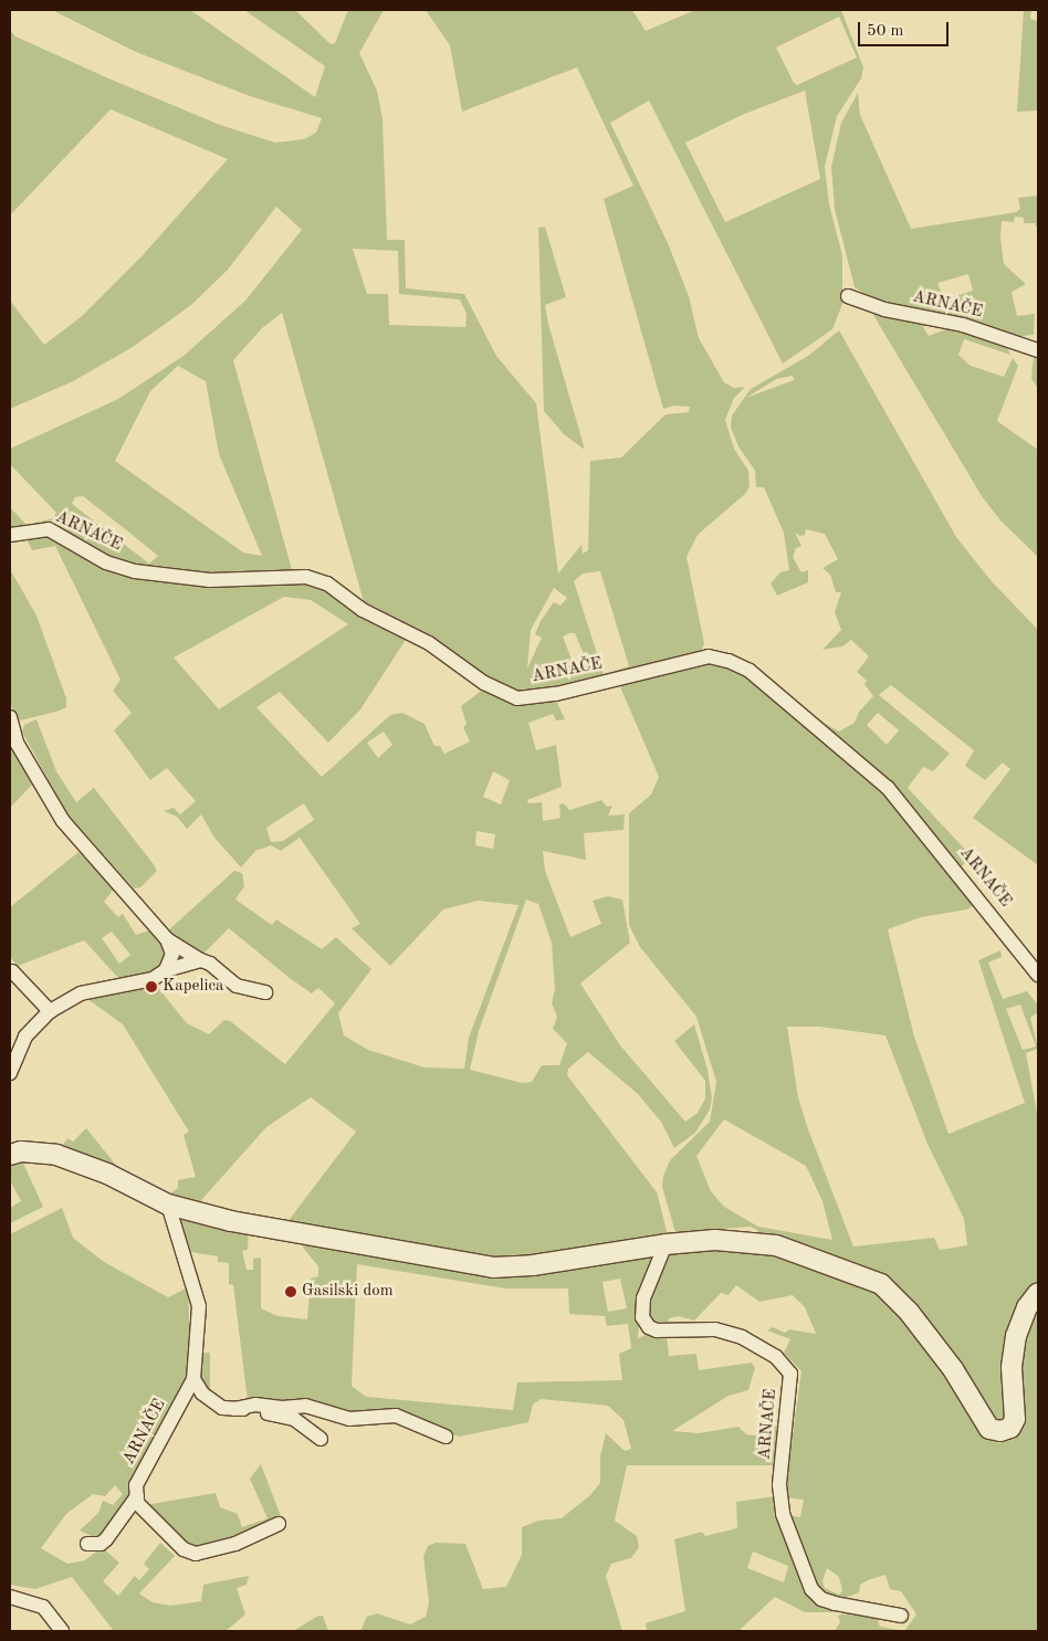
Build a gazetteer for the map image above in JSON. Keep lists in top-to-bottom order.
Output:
{
  "streets": {
    "street": ["ARNAČE"]
  },
  "places": ["Kapelica", "Gasilski dom"],
  "scale_bar": "50 m"
}
